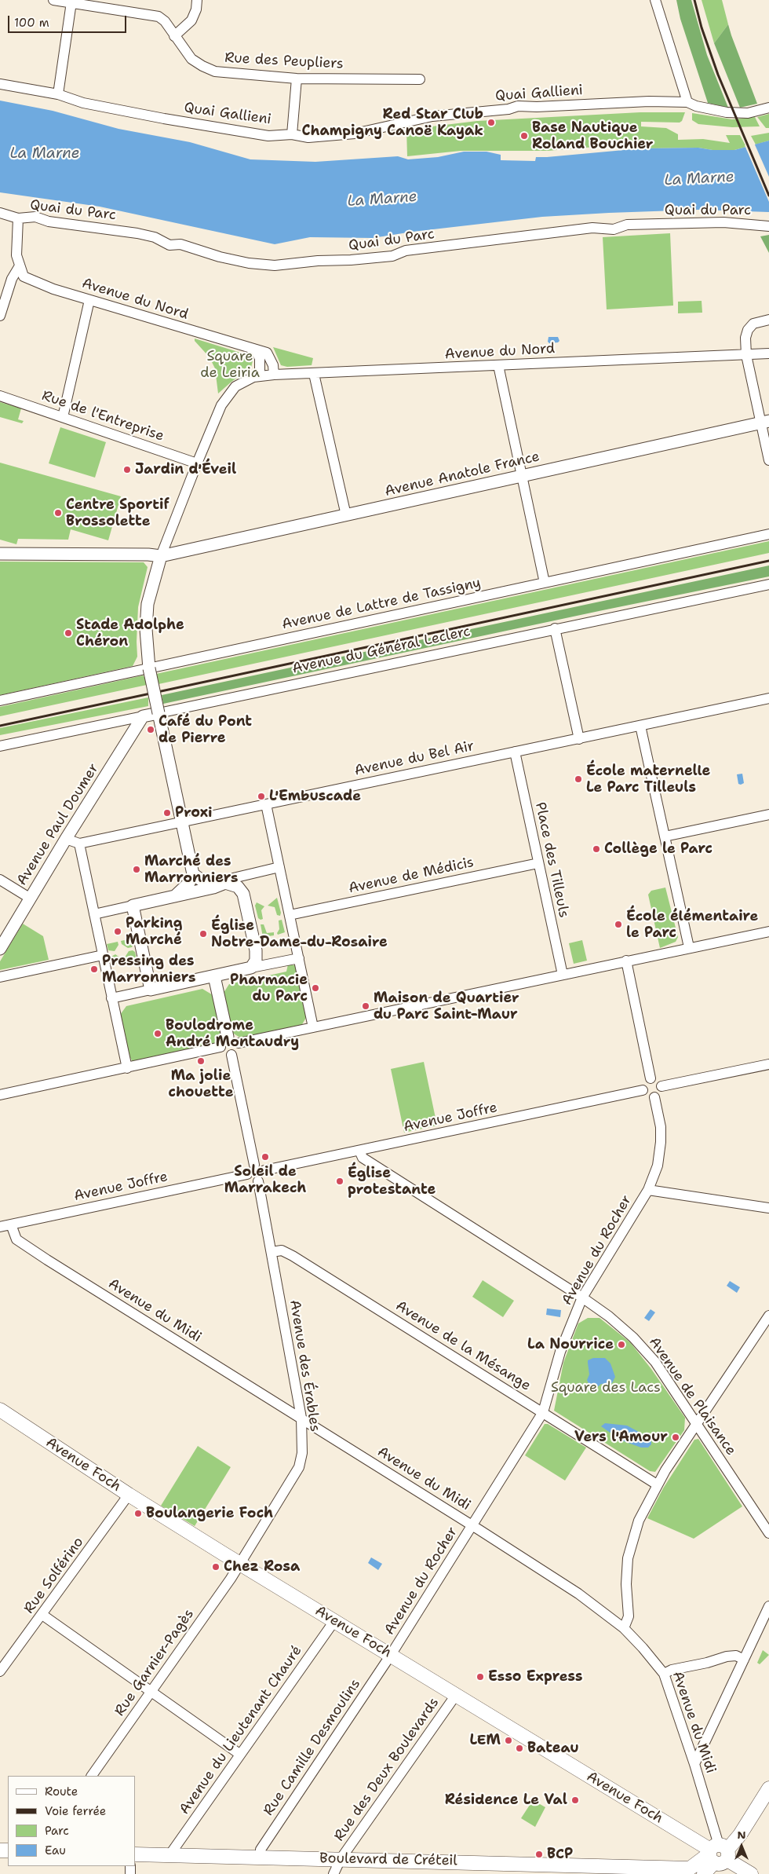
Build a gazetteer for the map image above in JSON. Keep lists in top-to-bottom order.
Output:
{
  "streets": {
    "main road": ["Avenue Foch", "Boulevard de Créteil"],
    "street": [
      "Rue des Peupliers",
      "Quai Gallieni",
      "Quai du Parc",
      "Avenue du Nord",
      "Rue de l'Entreprise",
      "Avenue Anatole France",
      "Avenue de Lattre de Tassigny",
      "Avenue du Général Leclerc",
      "Avenue du Bel Air",
      "Avenue Paul Doumer",
      "Place des Tilleuls",
      "Avenue de Médicis",
      "Avenue Joffre",
      "Avenue du Rocher",
      "Avenue du Midi",
      "Avenue de la Mésange",
      "Avenue des Érables",
      "Avenue de Plaisance",
      "Rue Solférino",
      "Rue Garnier-Pagès",
      "Avenue du Lieutenant Chauré",
      "Rue Camille Desmoulins",
      "Rue des Deux Boulevards"
    ]
  },
  "crossings": [
    ["Avenue du Général Leclerc", "Avenue Paul Doumer"],
    ["Avenue du Bel Air", "Place des Tilleuls"],
    ["Place des Tilleuls", "Avenue de Médicis"],
    ["Avenue Joffre", "Avenue du Rocher"],
    ["Avenue Joffre", "Avenue du Midi"],
    ["Avenue Joffre", "Avenue des Érables"],
    ["Avenue Joffre", "Avenue de Plaisance"],
    ["Avenue du Rocher", "Avenue du Midi"],
    ["Avenue du Rocher", "Avenue de la Mésange"],
    ["Avenue du Rocher", "Avenue de Plaisance"],
    ["Avenue du Rocher", "Avenue Foch"],
    ["Avenue du Rocher", "Rue Camille Desmoulins"],
    ["Avenue du Midi", "Avenue des Érables"],
    ["Avenue du Midi", "Avenue Foch"],
    ["Avenue du Midi", "Boulevard de Créteil"],
    ["Avenue de la Mésange", "Avenue des Érables"],
    ["Avenue des Érables", "Avenue Foch"],
    ["Avenue des Érables", "Rue Garnier-Pagès"],
    ["Avenue Foch", "Rue Solférino"],
    ["Avenue Foch", "Rue Garnier-Pagès"],
    ["Avenue Foch", "Avenue du Lieutenant Chauré"],
    ["Avenue Foch", "Rue Camille Desmoulins"],
    ["Avenue Foch", "Rue des Deux Boulevards"],
    ["Avenue Foch", "Boulevard de Créteil"],
    ["Avenue du Lieutenant Chauré", "Boulevard de Créteil"],
    ["Rue Camille Desmoulins", "Boulevard de Créteil"],
    ["Rue des Deux Boulevards", "Boulevard de Créteil"]
  ],
  "water": ["La Marne"],
  "parks": ["Square de Leiria", "Square des Lacs"],
  "places": [
    "Red Star Club Champigny Canoë Kayak",
    "Base Nautique Roland Bouchier",
    "Jardin d'Éveil",
    "Centre Sportif Brossolette",
    "Stade Adolphe Chéron",
    "Café du Pont de Pierre",
    "École maternelle Le Parc Tilleuls",
    "L'Embuscade",
    "Proxi",
    "Collège le Parc",
    "Marché des Marronniers",
    "École élémentaire le Parc",
    "Parking Marché",
    "Église Notre-Dame-du-Rosaire",
    "Pressing des Marronniers",
    "Pharmacie du Parc",
    "Maison de Quartier du Parc Saint-Maur",
    "Boulodrome André Montaudry",
    "Ma jolie chouette",
    "Soleil de Marrakech",
    "Église protestante",
    "La Nourrice",
    "Vers l'Amour",
    "Boulangerie Foch",
    "Chez Rosa",
    "Esso Express",
    "LEM",
    "Bateau",
    "Résidence Le Val",
    "BCP"
  ],
  "legend": [
    "Route",
    "Voie ferrée",
    "Parc",
    "Eau"
  ],
  "scale_bar": "100 m",
  "north": "top"
}
